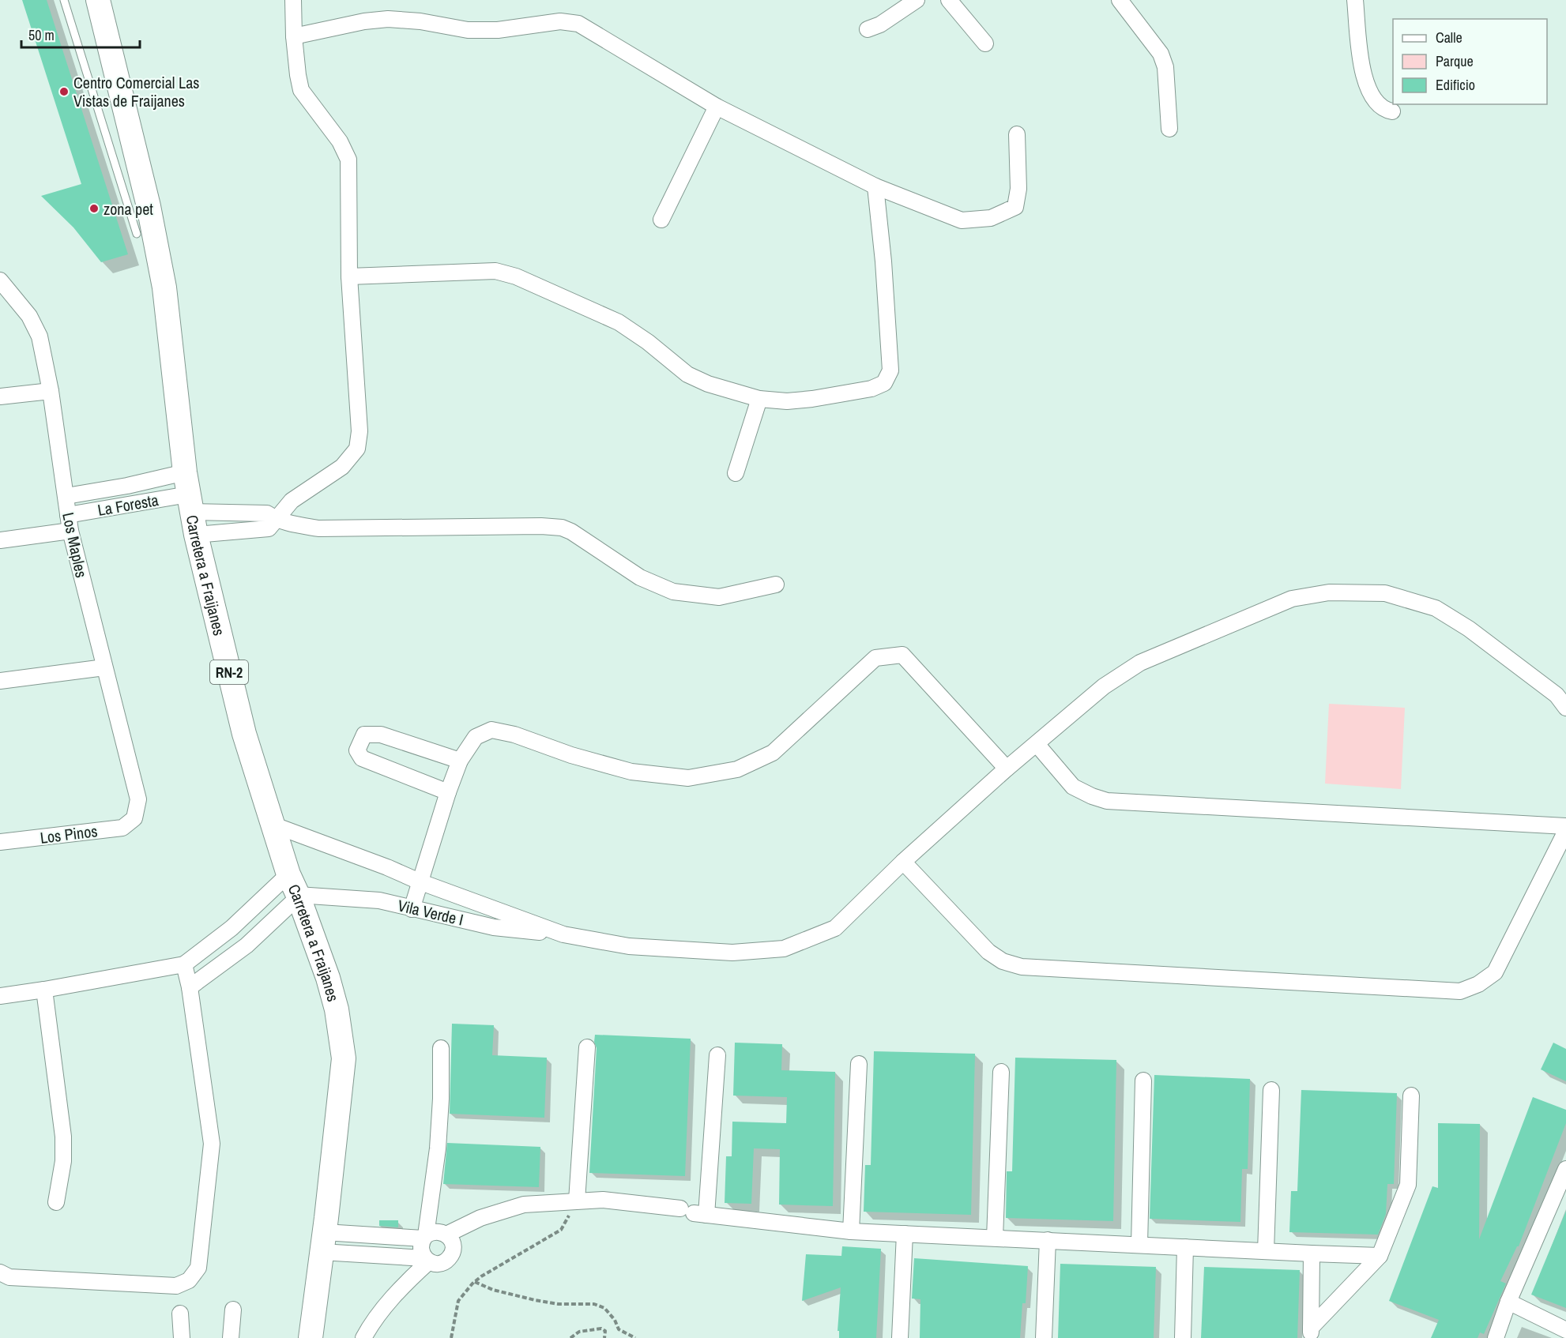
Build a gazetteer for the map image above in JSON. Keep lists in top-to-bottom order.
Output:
{
  "streets": {
    "main road": ["Carretera a Fraijanes", "RN-2"],
    "street": [
      "La Foresta",
      "Los Maples",
      "Los Pinos",
      "Vila Verde I"
    ]
  },
  "crossings": [
    ["La Foresta", "Los Maples"],
    ["La Foresta", "Carretera a Fraijanes"],
    ["Los Maples", "Los Pinos"],
    ["Carretera a Fraijanes", "Vila Verde I"]
  ],
  "places": ["Centro Comercial Las Vistas de Fraijanes", "zona pet"],
  "legend": ["Calle", "Parque", "Edificio"],
  "scale_bar": "50 m"
}
